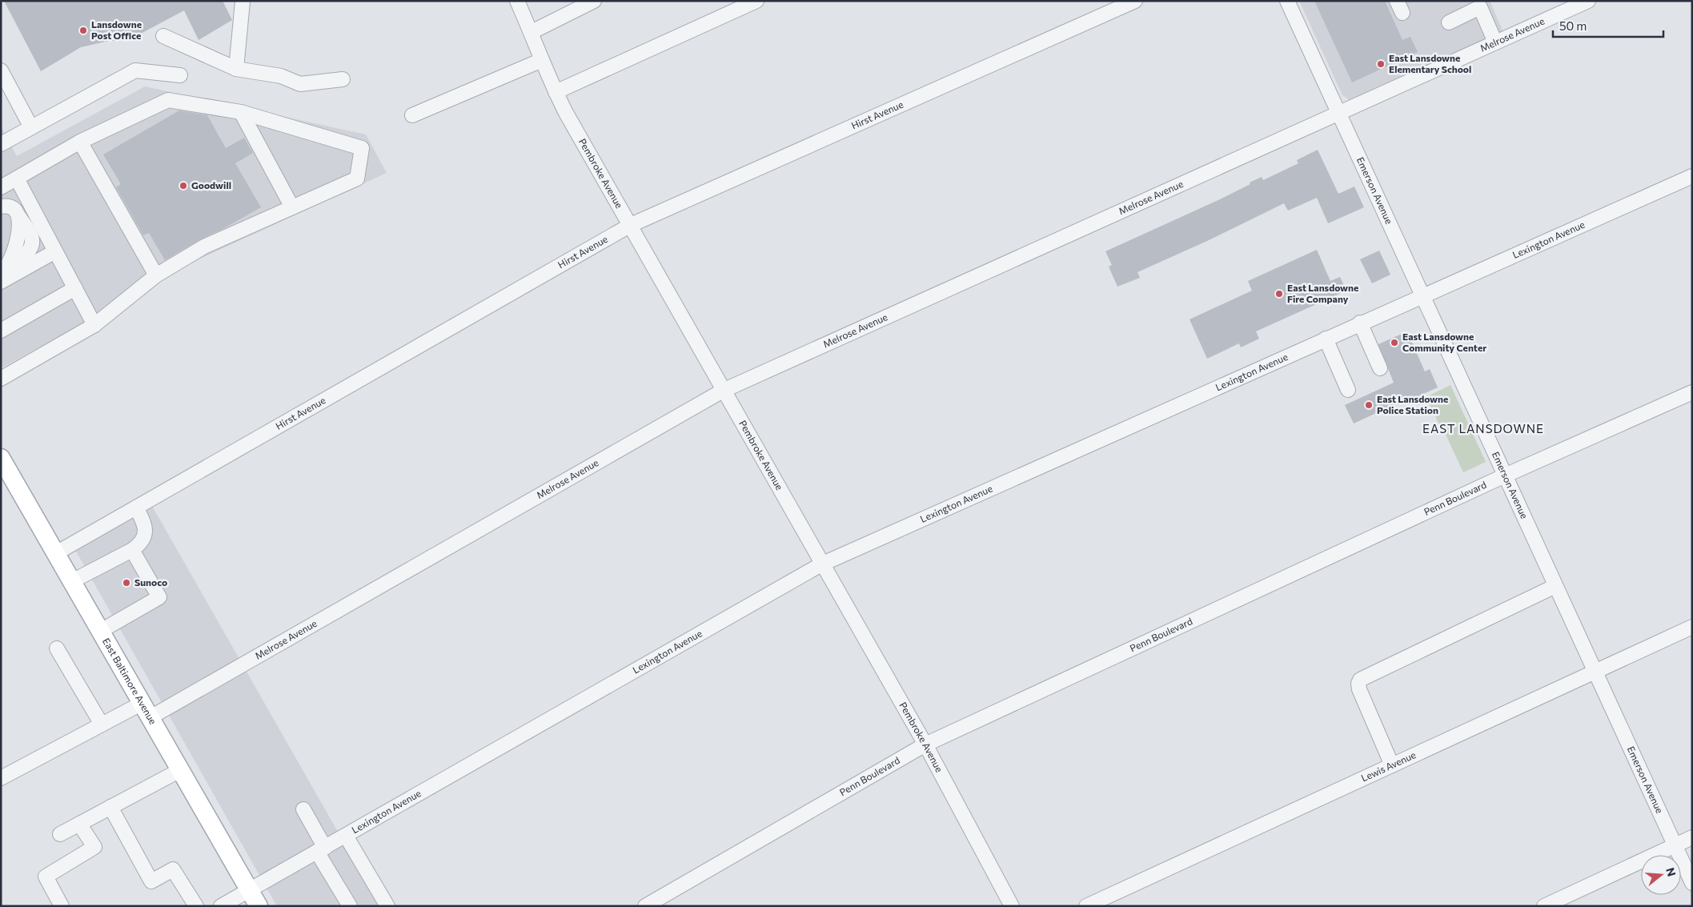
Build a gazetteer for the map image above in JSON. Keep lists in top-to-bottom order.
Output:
{
  "streets": {
    "main road": ["East Baltimore Avenue"],
    "street": [
      "Melrose Avenue",
      "Hirst Avenue",
      "Pembroke Avenue",
      "Emerson Avenue",
      "Lexington Avenue",
      "Penn Boulevard",
      "Lewis Avenue"
    ]
  },
  "crossings": [
    ["Melrose Avenue", "Pembroke Avenue"],
    ["Melrose Avenue", "Emerson Avenue"],
    ["Melrose Avenue", "East Baltimore Avenue"],
    ["Hirst Avenue", "Pembroke Avenue"],
    ["Hirst Avenue", "East Baltimore Avenue"],
    ["Pembroke Avenue", "Lexington Avenue"],
    ["Pembroke Avenue", "Penn Boulevard"],
    ["Emerson Avenue", "Lexington Avenue"],
    ["Emerson Avenue", "Penn Boulevard"],
    ["Emerson Avenue", "Lewis Avenue"],
    ["Lexington Avenue", "East Baltimore Avenue"]
  ],
  "districts": ["EAST LANSDOWNE"],
  "places": [
    "Lansdowne Post Office",
    "East Lansdowne Elementary School",
    "Goodwill",
    "East Lansdowne Fire Company",
    "East Lansdowne Community Center",
    "East Lansdowne Police Station",
    "Sunoco"
  ],
  "scale_bar": "50 m",
  "north": "right"
}
